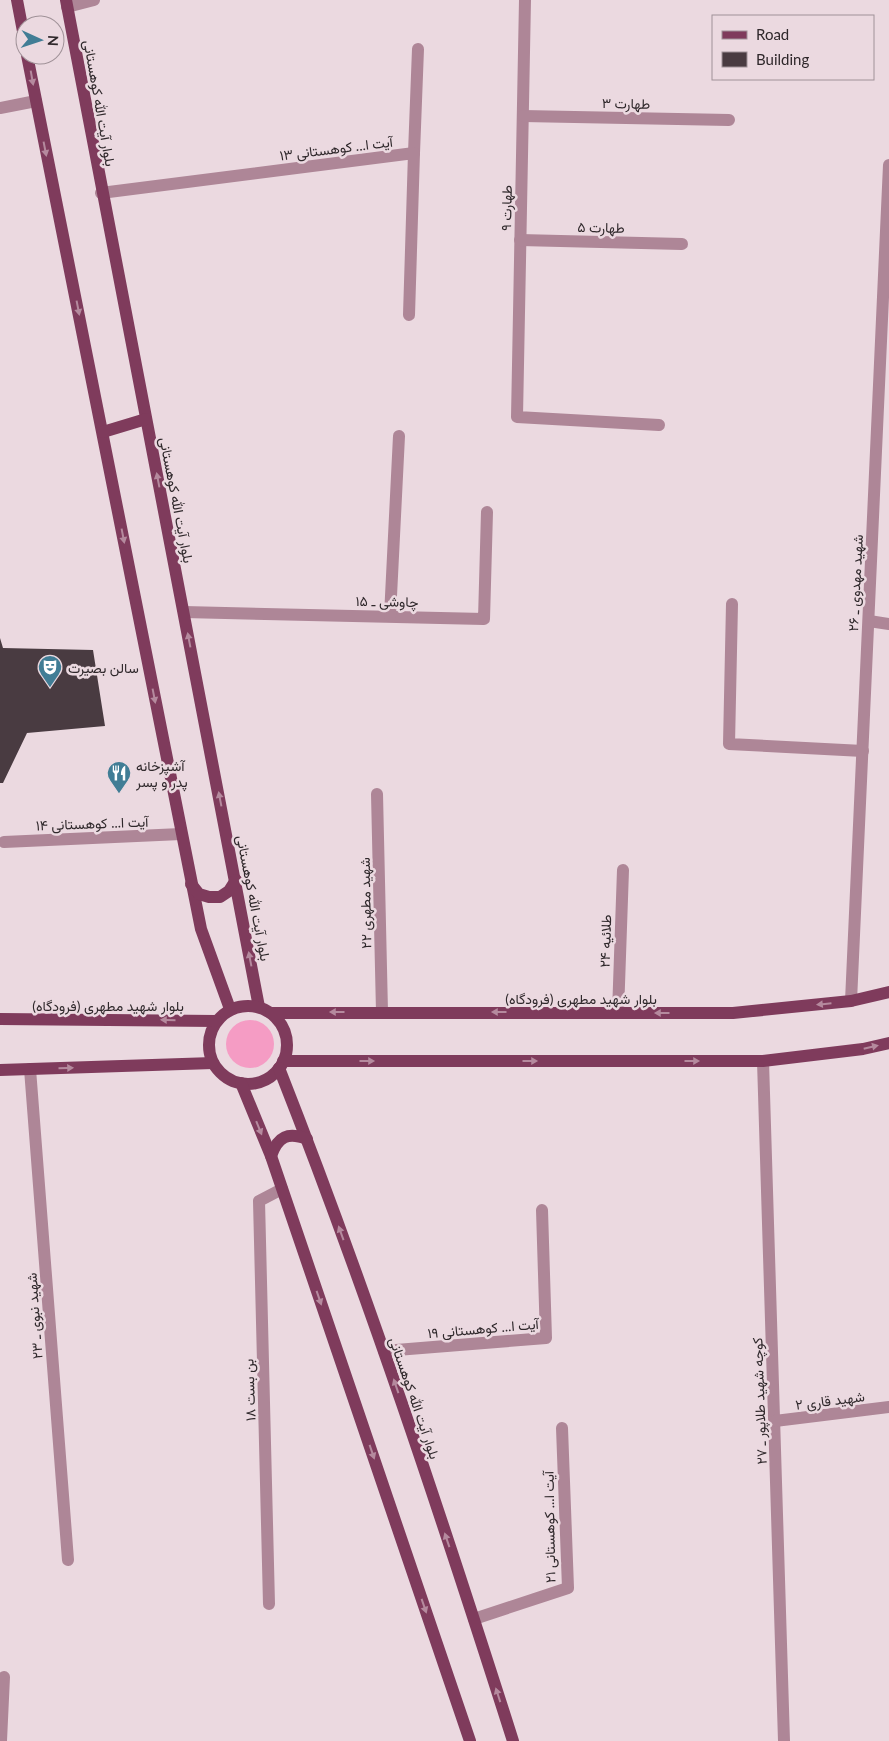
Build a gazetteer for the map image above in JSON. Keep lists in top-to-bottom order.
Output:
{
  "streets": {
    "main road": ["بلوار آیت الله کوهستانی", "بلوار شهید مطهری (فرودگاه)"],
    "street": [
      "طهارت ۳",
      "آیت ا... کوهستانی ۱۳",
      "طهارت ۹",
      "طهارت ۵",
      "شهید مهدوی ـ ۲۶",
      "چاوشی ـ ۱۵",
      "آیت ا... کوهستانی ۱۴",
      "شهید مطهری ۲۲",
      "طلائیه ۲۴",
      "شهید نبوی ـ ۲۳",
      "آیت ا... کوهستانی ۱۹",
      "بن بست ۱۸",
      "شهید قاری ۲",
      "کوچه شهید طلاپور ـ ۲۷",
      "آیت ا... کوهستانی ۲۱"
    ]
  },
  "crossings": [
    ["بلوار آیت الله کوهستانی", "آیت ا... کوهستانی ۱۳"],
    ["بلوار آیت الله کوهستانی", "چاوشی ـ ۱۵"],
    ["بلوار آیت الله کوهستانی", "بلوار شهید مطهری (فرودگاه)"],
    ["بلوار آیت الله کوهستانی", "آیت ا... کوهستانی ۱۹"],
    ["بلوار آیت الله کوهستانی", "آیت ا... کوهستانی ۲۱"],
    ["طهارت ۳", "طهارت ۹"],
    ["طهارت ۹", "طهارت ۵"],
    ["شهید مهدوی ـ ۲۶", "بلوار شهید مطهری (فرودگاه)"],
    ["شهید مطهری ۲۲", "بلوار شهید مطهری (فرودگاه)"],
    ["طلائیه ۲۴", "بلوار شهید مطهری (فرودگاه)"],
    ["شهید قاری ۲", "کوچه شهید طلاپور ـ ۲۷"]
  ],
  "places": {
    "theatre": ["سالن بصیرت"],
    "restaurant": ["آشپزخانه پدر و پسر"]
  },
  "legend": ["Road", "Building"],
  "north": "right"
}
